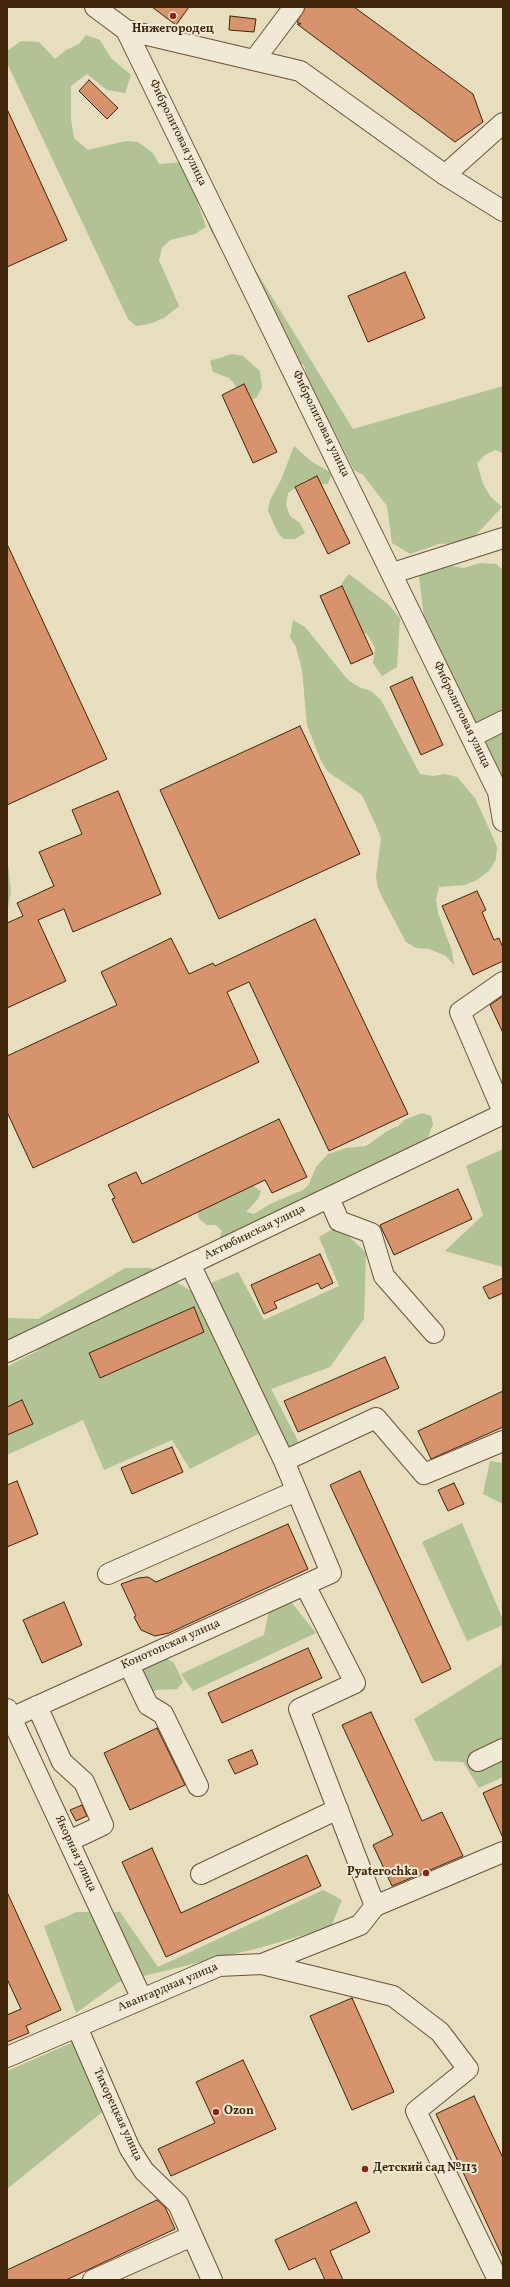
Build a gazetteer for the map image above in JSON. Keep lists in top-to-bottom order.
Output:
{
  "streets": {
    "street": [
      "Фибролитовая улица",
      "Актюбинская улица",
      "Конотопская улица",
      "Якорная улица",
      "Авангардная улица",
      "Тихорецкая улица"
    ]
  },
  "crossings": [
    ["Конотопская улица", "Якорная улица"],
    ["Якорная улица", "Авангардная улица"],
    ["Авангардная улица", "Тихорецкая улица"]
  ],
  "places": [
    "Нижегородец",
    "Pyaterochka",
    "Ozon",
    "Детский сад №113"
  ]
}
